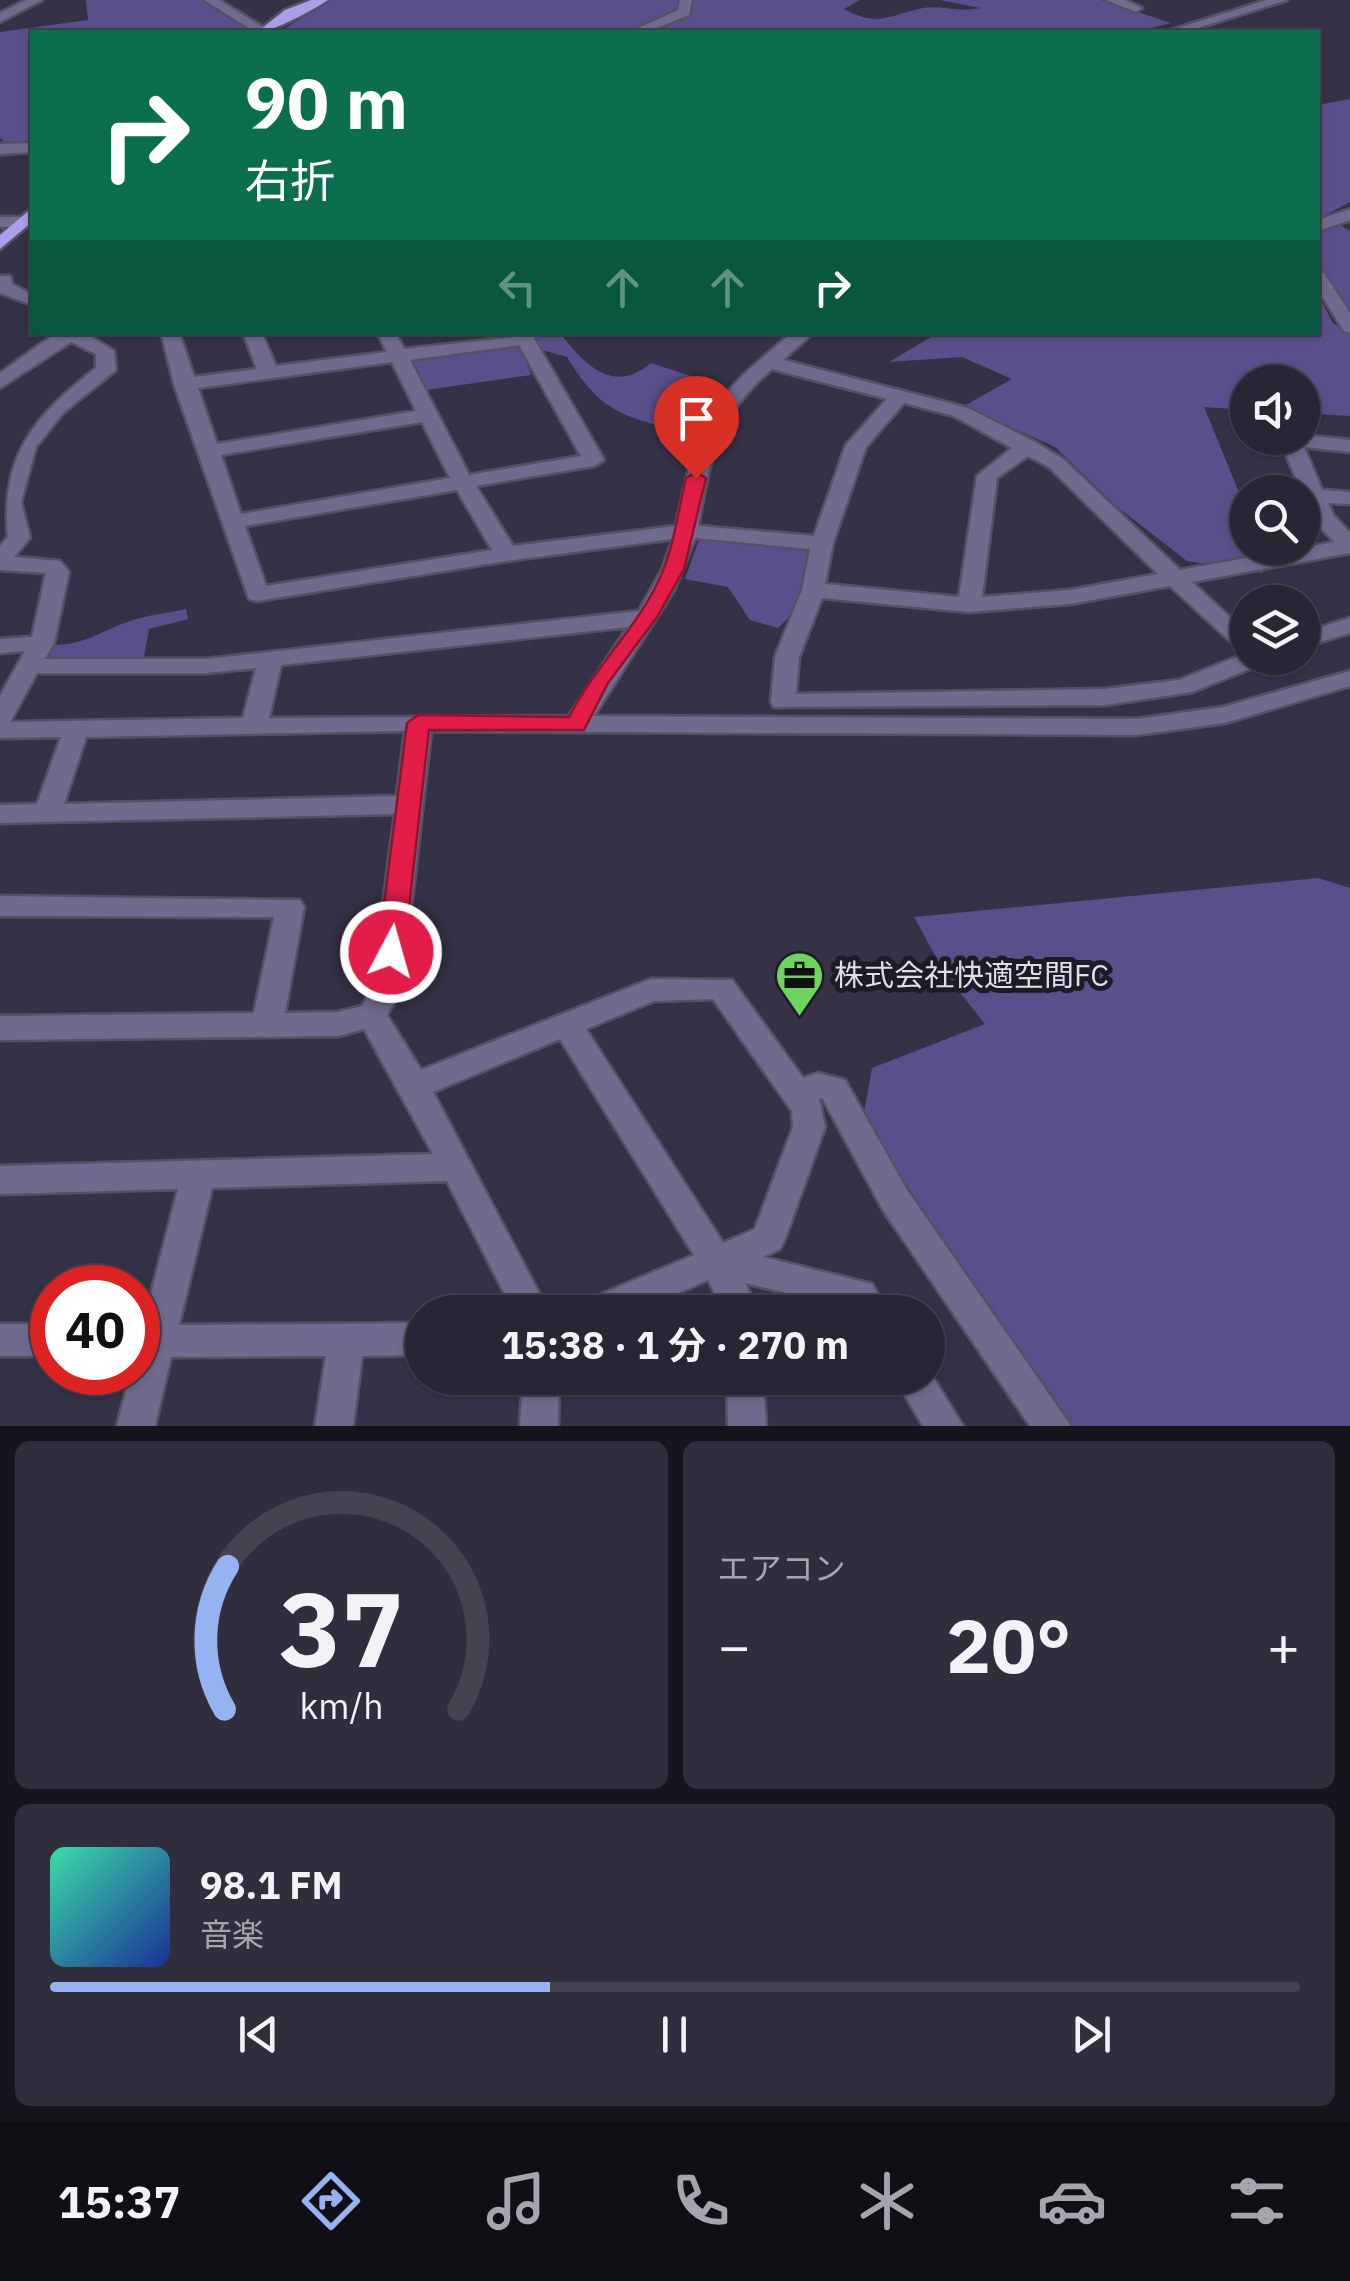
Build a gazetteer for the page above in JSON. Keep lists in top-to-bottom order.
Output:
{
  "places": {
    "office": ["株式会社快適空間FC"]
  },
  "page": {
    "turn": ["90 m", "右折"],
    "limit": "40",
    "trip": "15:38 · 1 分 · 270 m",
    "tile": "エアコン",
    "heat": ["−", "20°", "+"],
    "song": ["98.1 FM", "音楽"],
    "tabs": "15:37",
    "gauge": ["37", "km/h"]
  }
}
